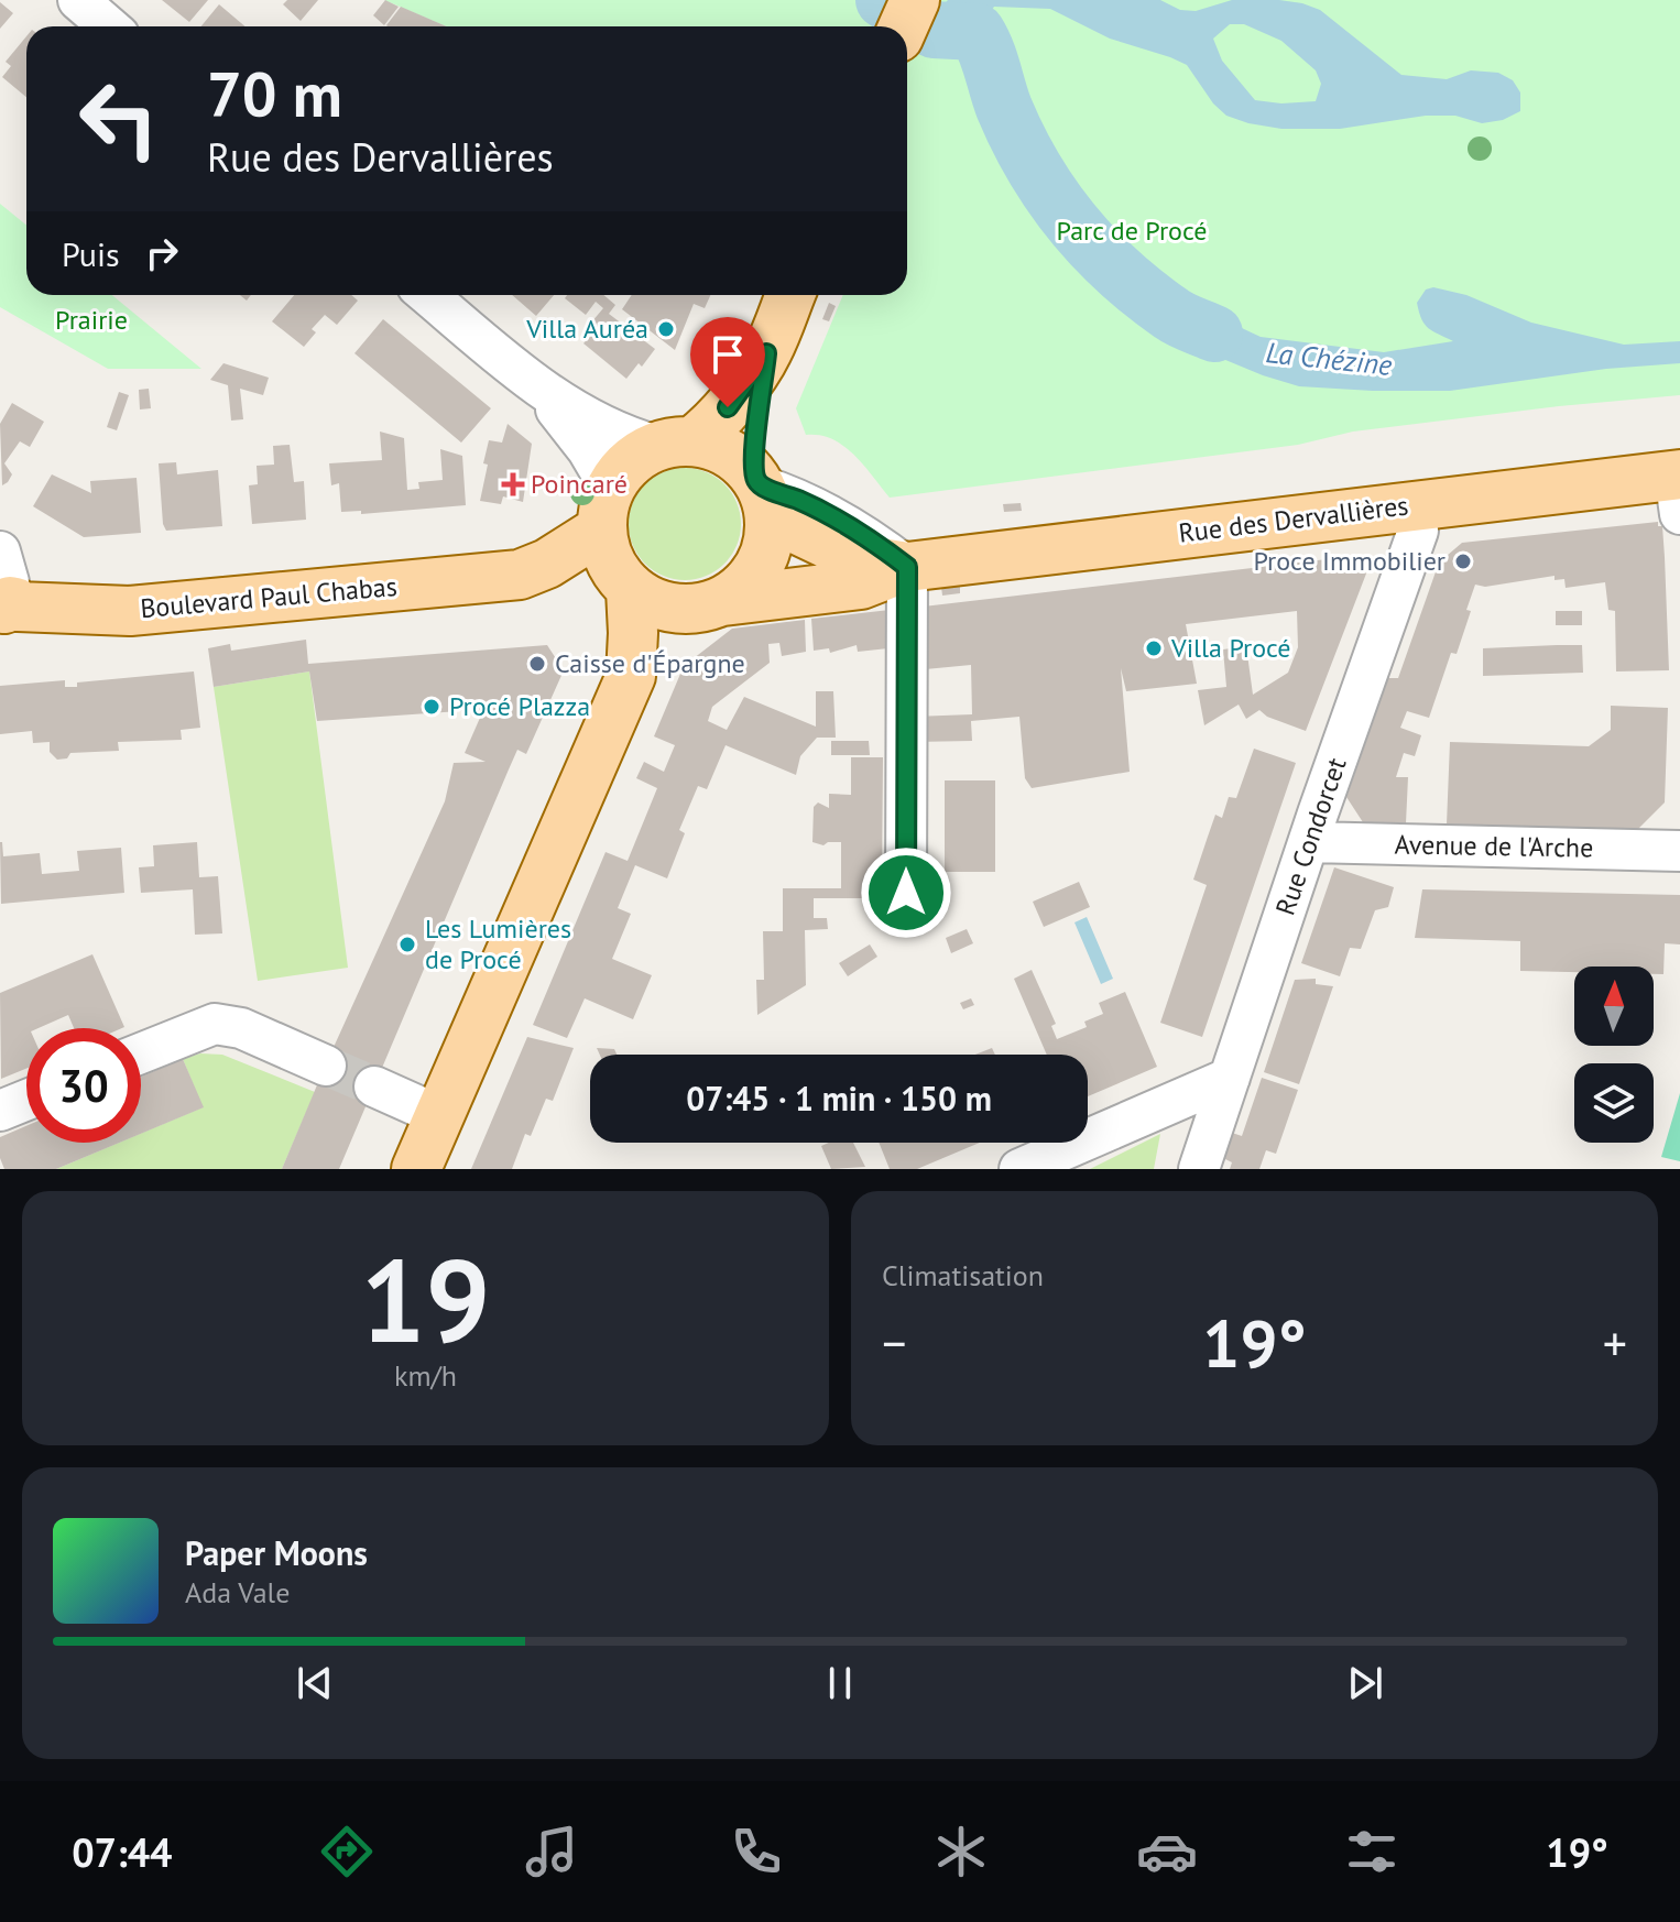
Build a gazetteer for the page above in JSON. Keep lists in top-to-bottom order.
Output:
{
  "streets": {
    "main road": ["Rue des Dervallières", "Boulevard Paul Chabas"],
    "street": ["Rue Condorcet", "Avenue de l'Arche"]
  },
  "crossings": [
    ["Rue des Dervallières", "Boulevard Paul Chabas"],
    ["Rue des Dervallières", "Rue Condorcet"],
    ["Rue Condorcet", "Avenue de l'Arche"]
  ],
  "water": ["La Chézine"],
  "parks": ["Parc de Procé", "Prairie"],
  "places": {
    "other": [
      "Villa Auréa",
      "Proce Immobilier",
      "Villa Procé",
      "Caisse d'Épargne",
      "Procé Plazza",
      "Les Lumières de Procé"
    ],
    "health": ["Poincaré"]
  },
  "north": "top",
  "page": {
    "turn": ["70 m", "Rue des Dervallières"],
    "then": "Puis",
    "limit": "30",
    "trip": "07:45 · 1 min · 150 m",
    "tile": [
      ["19", "km/h"],
      "Climatisation"
    ],
    "heat": ["−", "19°", "+"],
    "song": ["Paper Moons", "Ada Vale"],
    "tabs": ["07:44", "19°"]
  }
}
